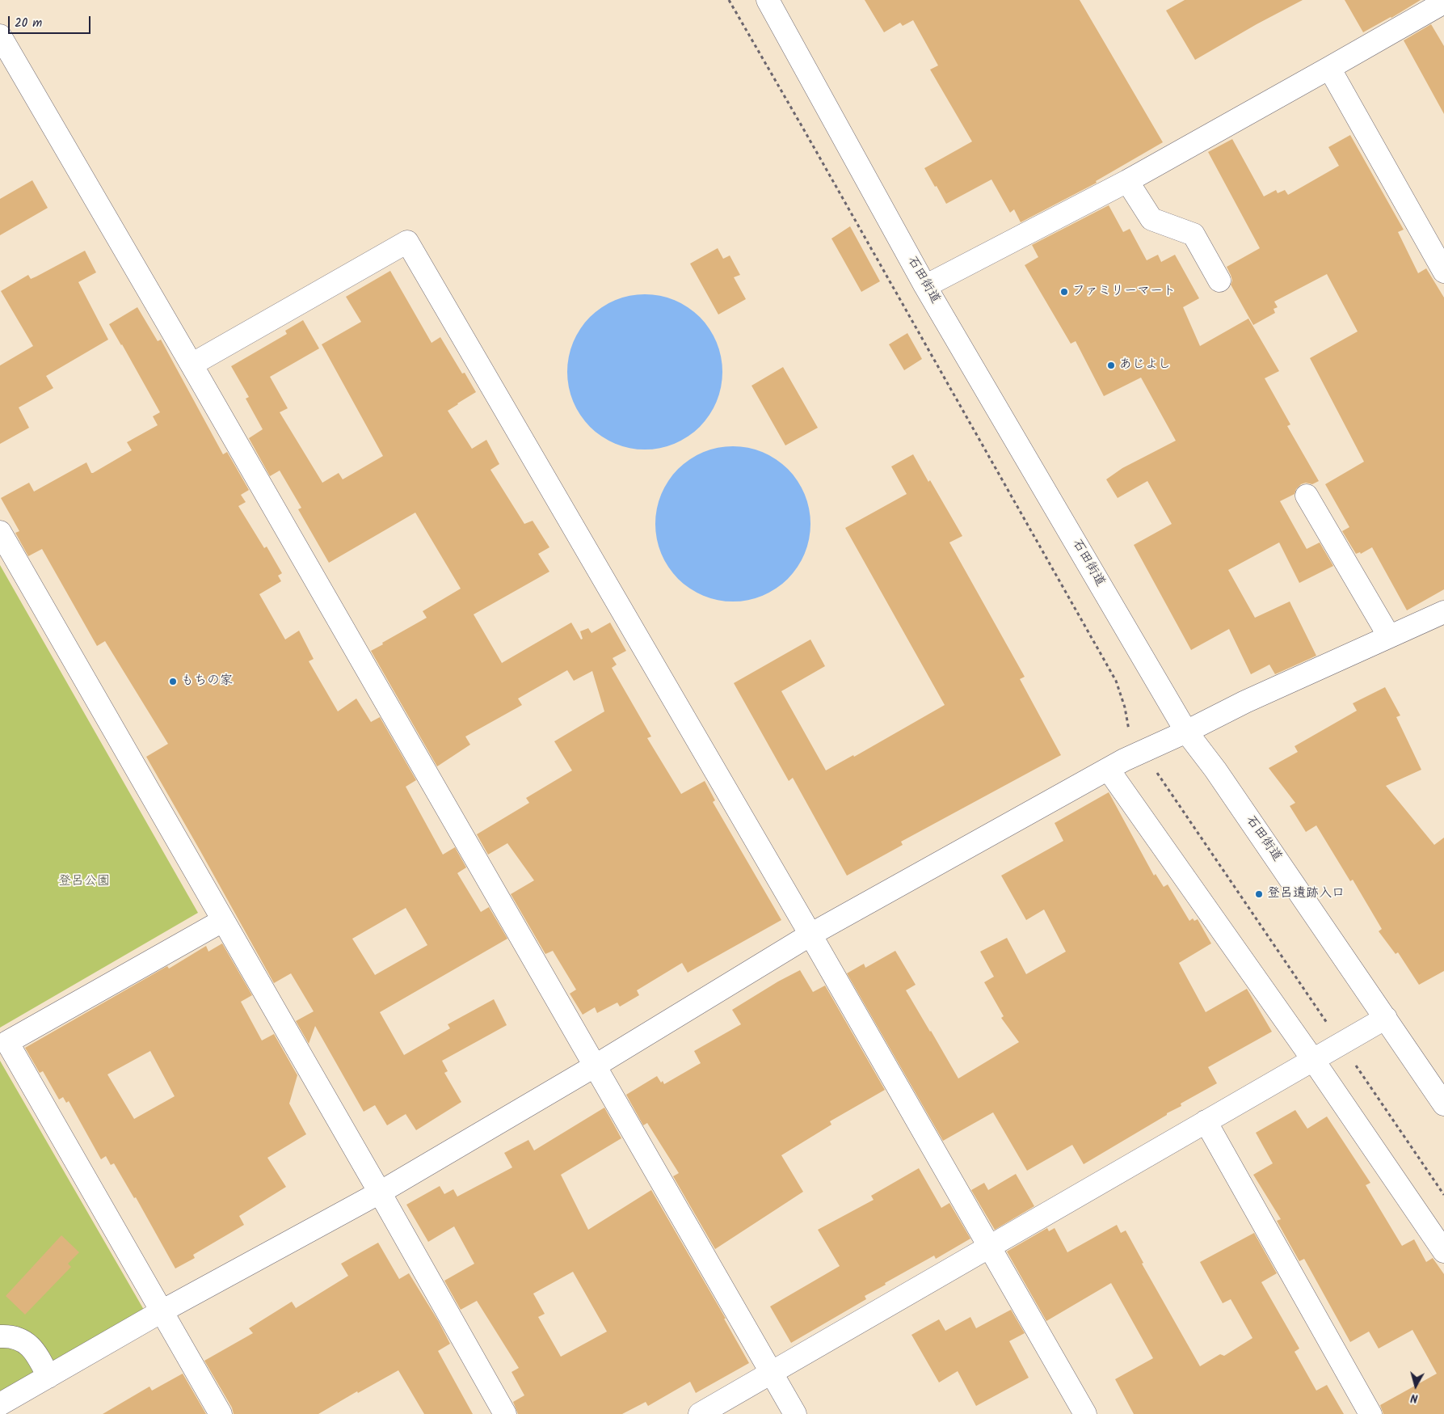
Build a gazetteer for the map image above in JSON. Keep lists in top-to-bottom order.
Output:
{
  "streets": {
    "street": ["石田街道"]
  },
  "parks": ["登呂公園"],
  "places": [
    "ファミリーマート",
    "あじよし",
    "もちの家",
    "登呂遺跡入口"
  ],
  "scale_bar": "20 m",
  "north": "bottom"
}
